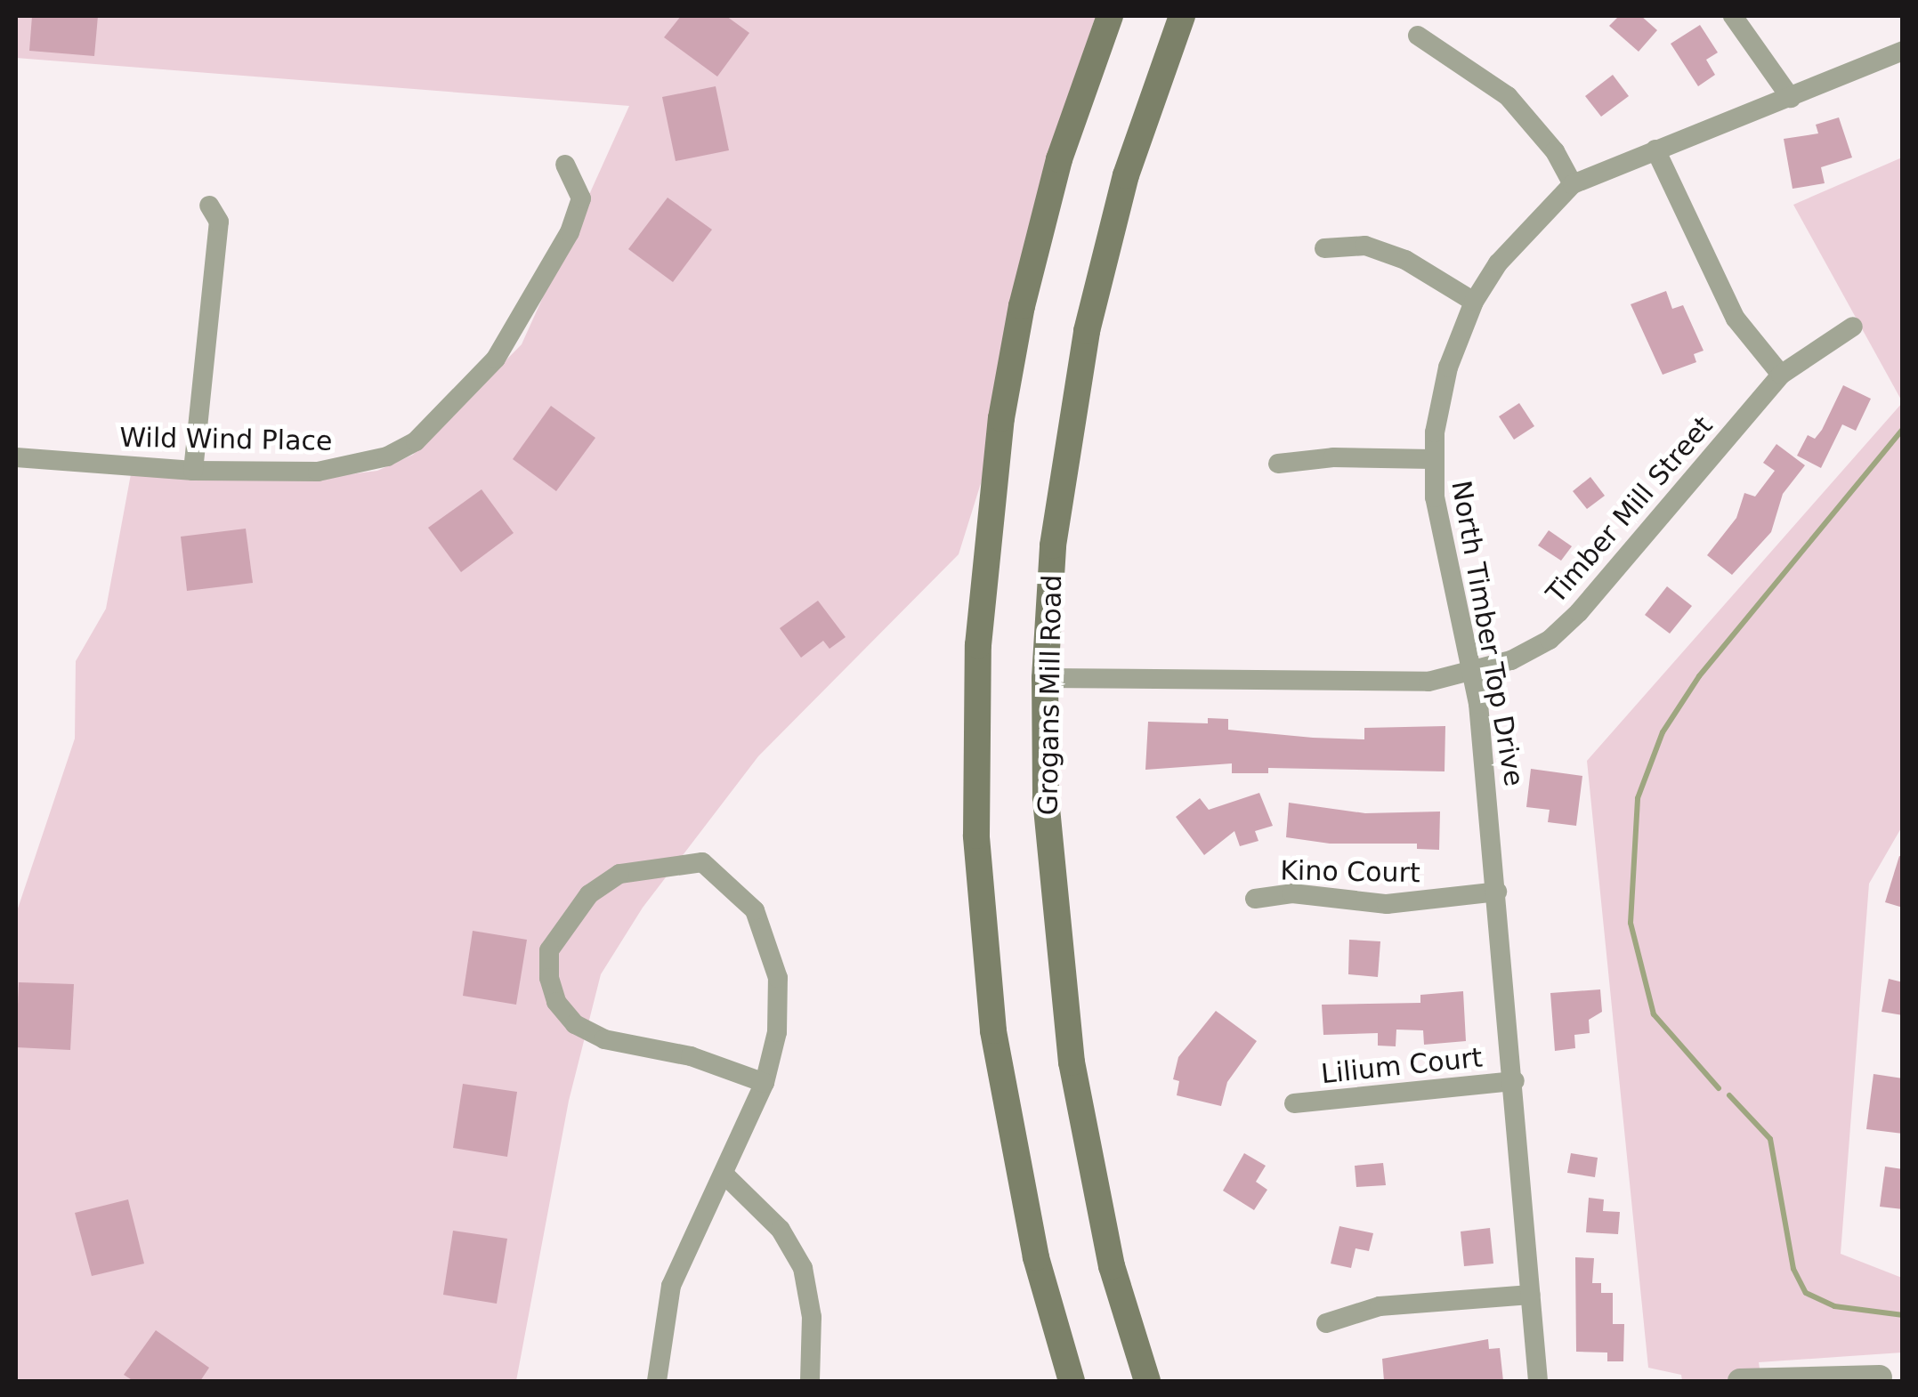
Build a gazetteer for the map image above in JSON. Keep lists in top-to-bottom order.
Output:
{
  "streets": {
    "main road": ["Grogans Mill Road"],
    "street": [
      "Wild Wind Place",
      "Timber Mill Street",
      "North Timber Top Drive",
      "Kino Court",
      "Lilium Court"
    ]
  },
  "crossings": [
    ["Timber Mill Street", "North Timber Top Drive"],
    ["Timber Mill Street", "Grogans Mill Road"],
    ["North Timber Top Drive", "Kino Court"],
    ["North Timber Top Drive", "Lilium Court"]
  ]
}
